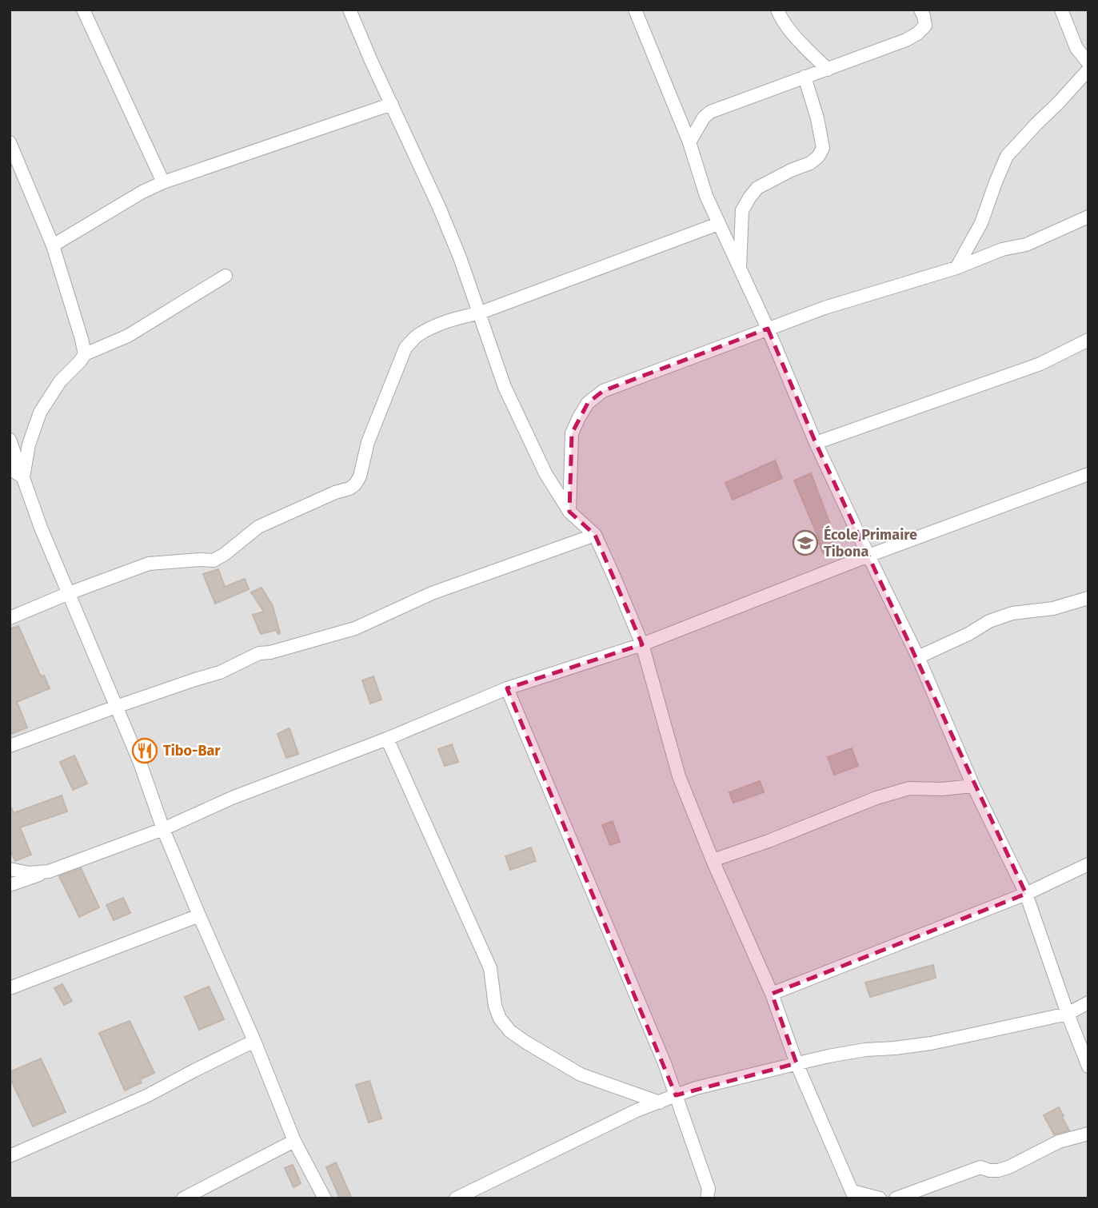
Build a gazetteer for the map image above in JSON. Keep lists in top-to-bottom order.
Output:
{
  "places": {
    "school or university": ["École Primaire Tibona"],
    "restaurant": ["Tibo-Bar"]
  }
}
